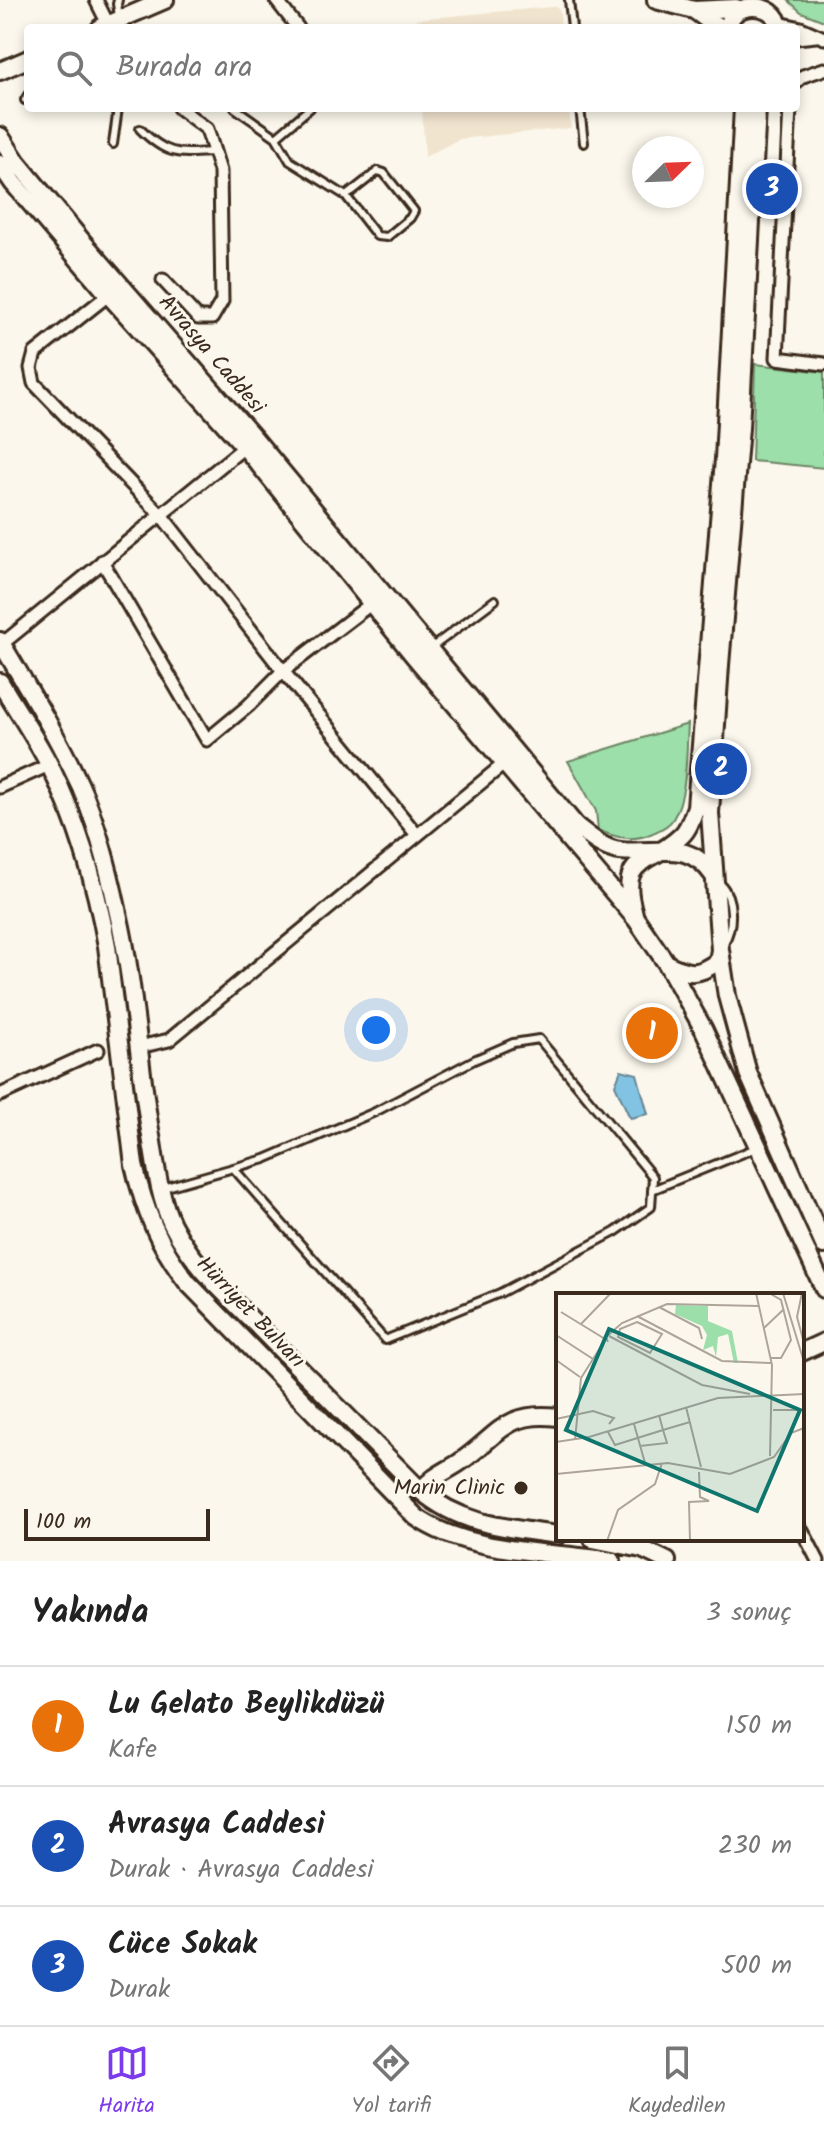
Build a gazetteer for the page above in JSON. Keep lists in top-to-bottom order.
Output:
{
  "streets": {
    "street": ["Avrasya Caddesi", "Hürriyet Bulvarı"]
  },
  "places": ["Marin Clinic"],
  "scale_bar": "100 m",
  "north": "top right",
  "page": {
    "search": "Burada ara",
    "pins": ["3", "2", "1"],
    "scale": "100 m",
    "heading": ["Yakında", "3 sonuç"],
    "list": [
      {
        "mark": "1",
        "name": "Lu Gelato Beylikdüzü",
        "note": "Kafe",
        "value": "150 m"
      },
      {
        "mark": "2",
        "name": "Avrasya Caddesi",
        "note": "Durak · Avrasya Caddesi",
        "value": "230 m"
      },
      {
        "mark": "3",
        "name": "Cüce Sokak",
        "note": "Durak",
        "value": "500 m"
      }
    ],
    "nav": ["Harita", "Yol tarifi", "Kaydedilen"]
  }
}
